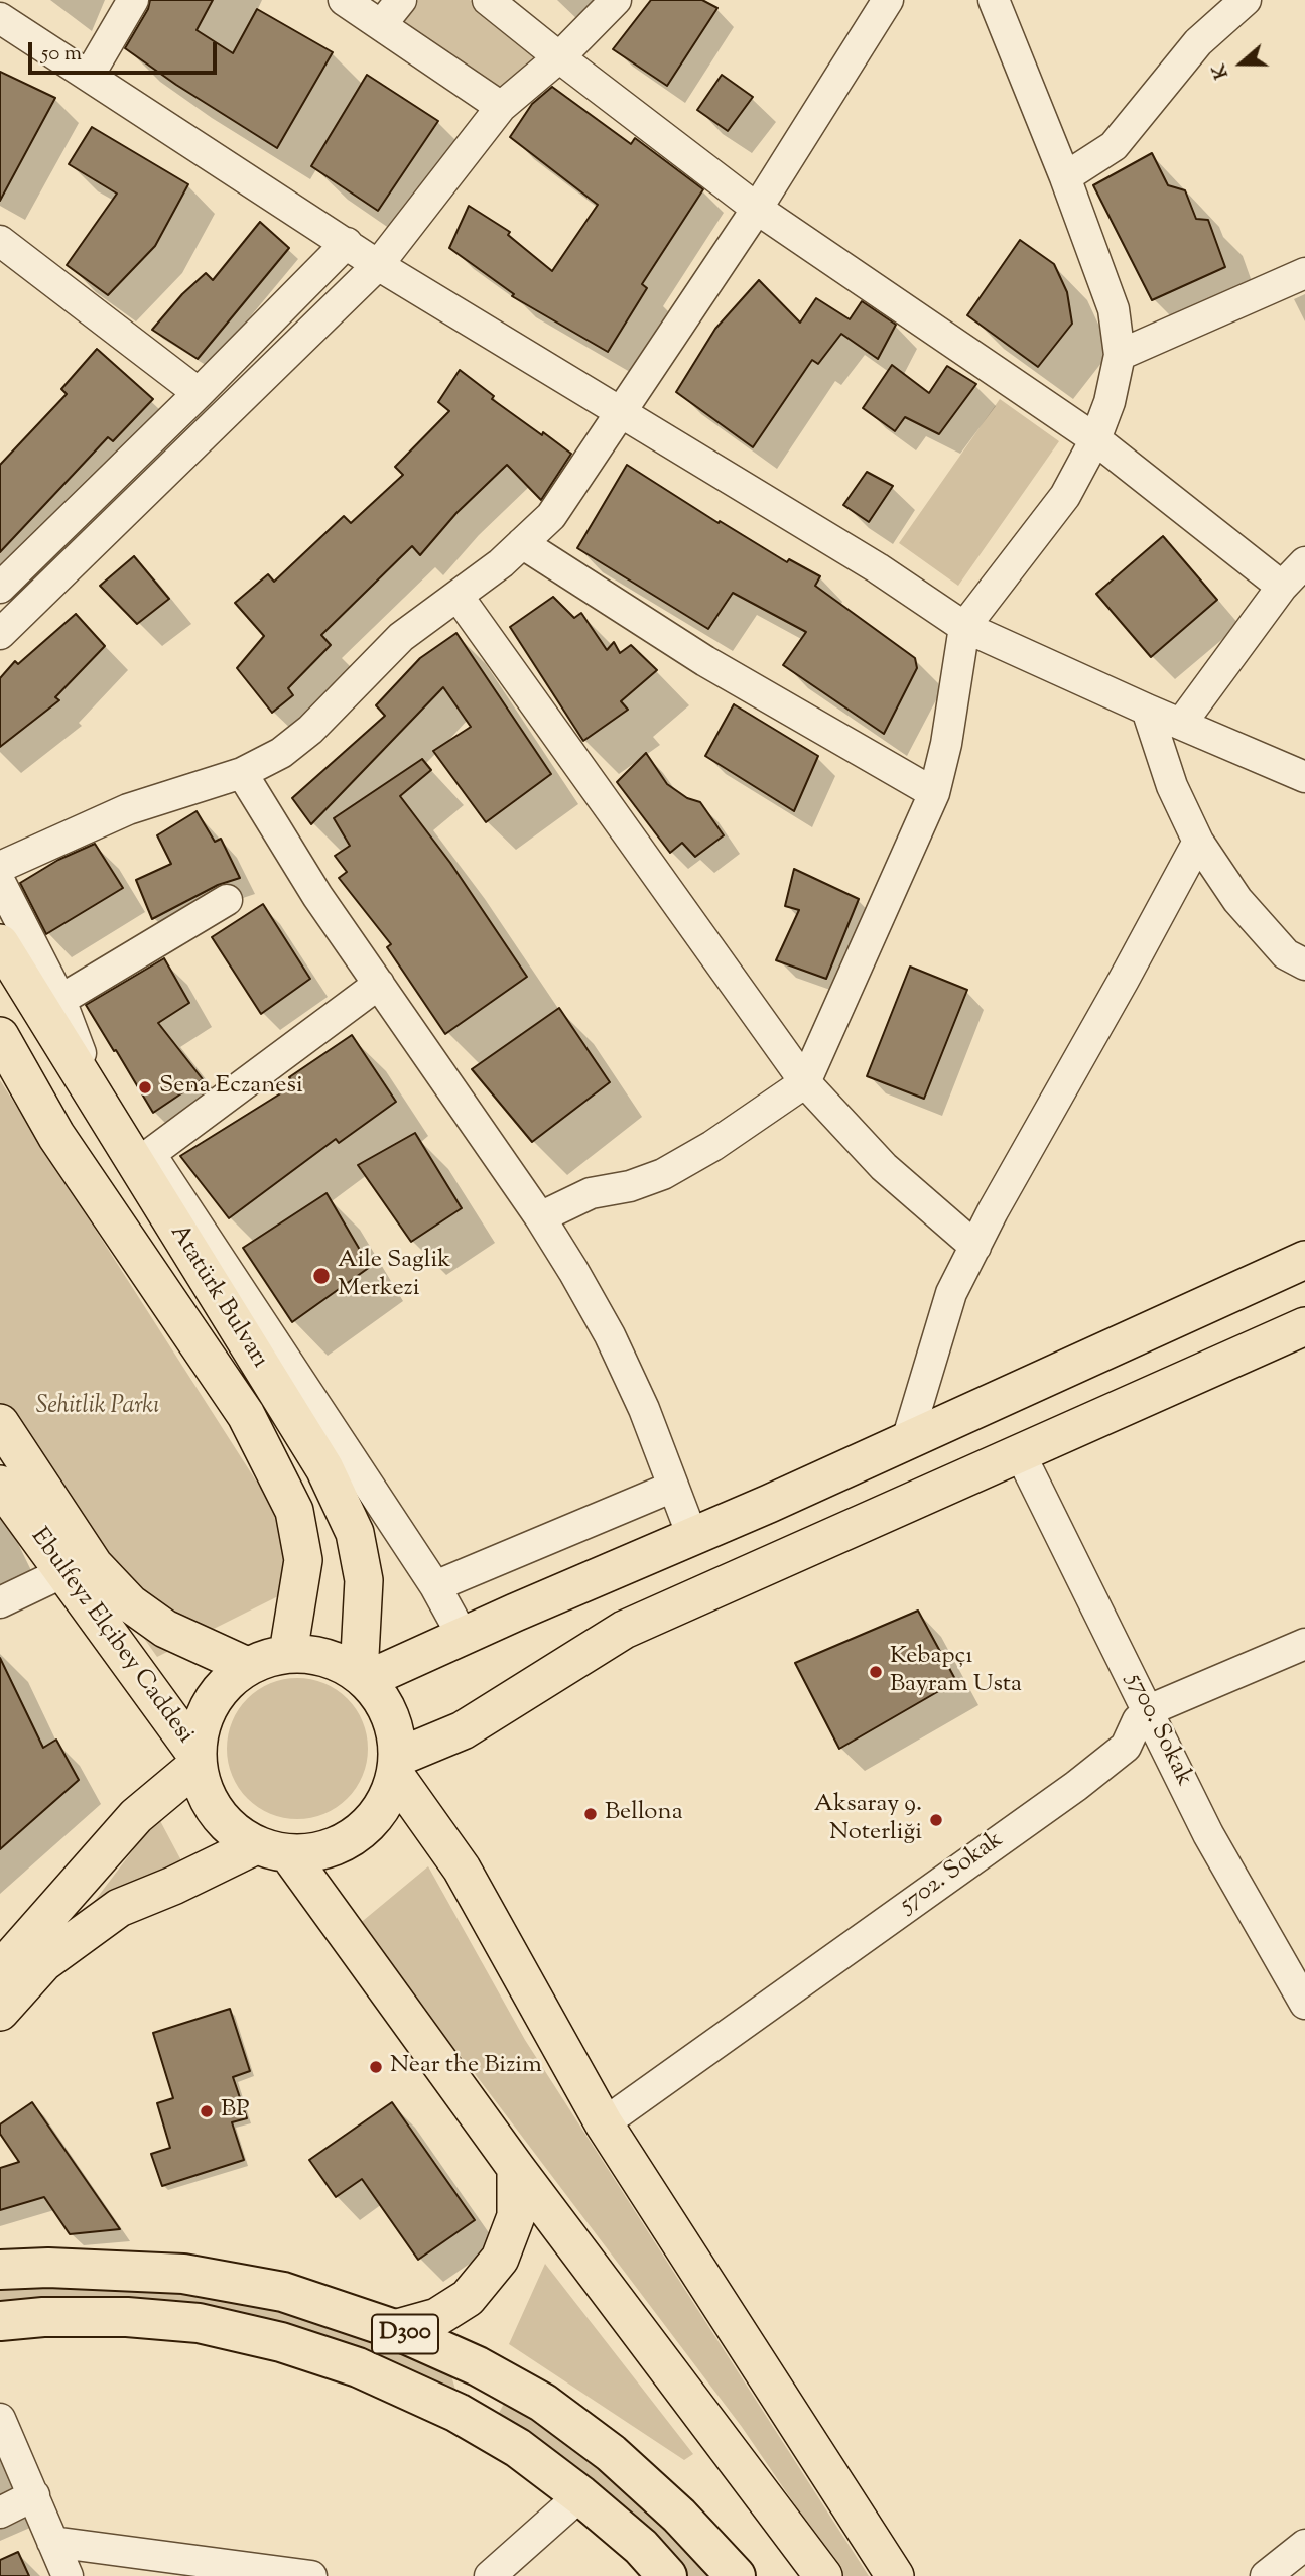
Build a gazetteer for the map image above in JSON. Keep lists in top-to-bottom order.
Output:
{
  "streets": {
    "highway": ["D300"],
    "main road": ["Atatürk Bulvarı", "Ebulfeyz Elçibey Caddesi"],
    "street": ["5700. Sokak", "5702. Sokak"]
  },
  "crossings": [
    ["Atatürk Bulvarı", "Ebulfeyz Elçibey Caddesi"],
    ["5700. Sokak", "5702. Sokak"]
  ],
  "parks": ["Sehitlik Parkı"],
  "places": [
    "Sena Eczanesi",
    "Aile Saglik Merkezi",
    "Kebapçı Bayram Usta",
    "Bellona",
    "Aksaray 9. Noterliği",
    "Near the Bizim",
    "BP"
  ],
  "scale_bar": "50 m",
  "north": "left"
}
